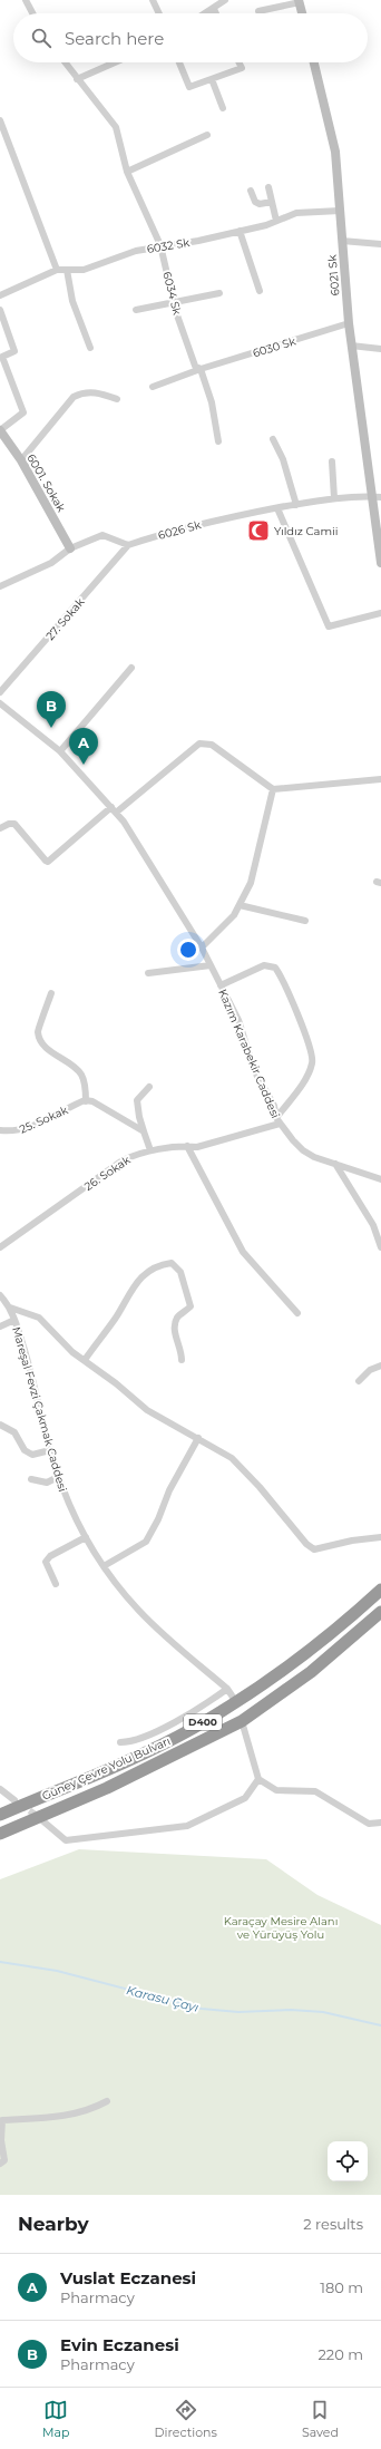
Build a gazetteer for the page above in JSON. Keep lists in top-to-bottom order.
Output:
{
  "streets": {
    "highway": ["D400", "Güney Çevre Yolu Bulvarı"],
    "street": [
      "6032 Sk",
      "6021 Sk",
      "6034 Sk",
      "6030 Sk",
      "6001. Sokak",
      "6026 Sk",
      "27. Sokak",
      "Kazım Karabekir Caddesi",
      "25. Sokak",
      "26. Sokak",
      "Mareşal Fevzi Çakmak Caddesi"
    ]
  },
  "crossings": [
    ["6032 Sk", "6021 Sk"],
    ["6032 Sk", "6034 Sk"],
    ["6021 Sk", "6030 Sk"],
    ["6021 Sk", "6026 Sk"],
    ["6034 Sk", "6030 Sk"],
    ["6026 Sk", "27. Sokak"],
    ["Kazım Karabekir Caddesi", "26. Sokak"],
    ["Mareşal Fevzi Çakmak Caddesi", "Güney Çevre Yolu Bulvarı"]
  ],
  "water": ["Karasu Çayı"],
  "parks": ["Karaçay Mesire Alanı ve Yürüyüş Yolu"],
  "places": {
    "mosque": ["Yıldız Camii"]
  },
  "page": {
    "search": "Search here",
    "pins": ["B", "A"],
    "heading": ["Nearby", "2 results"],
    "list": [
      {
        "mark": "A",
        "name": "Vuslat Eczanesi",
        "note": "Pharmacy",
        "value": "180 m"
      },
      {
        "mark": "B",
        "name": "Evin Eczanesi",
        "note": "Pharmacy",
        "value": "220 m"
      }
    ],
    "nav": ["Map", "Directions", "Saved"]
  }
}
